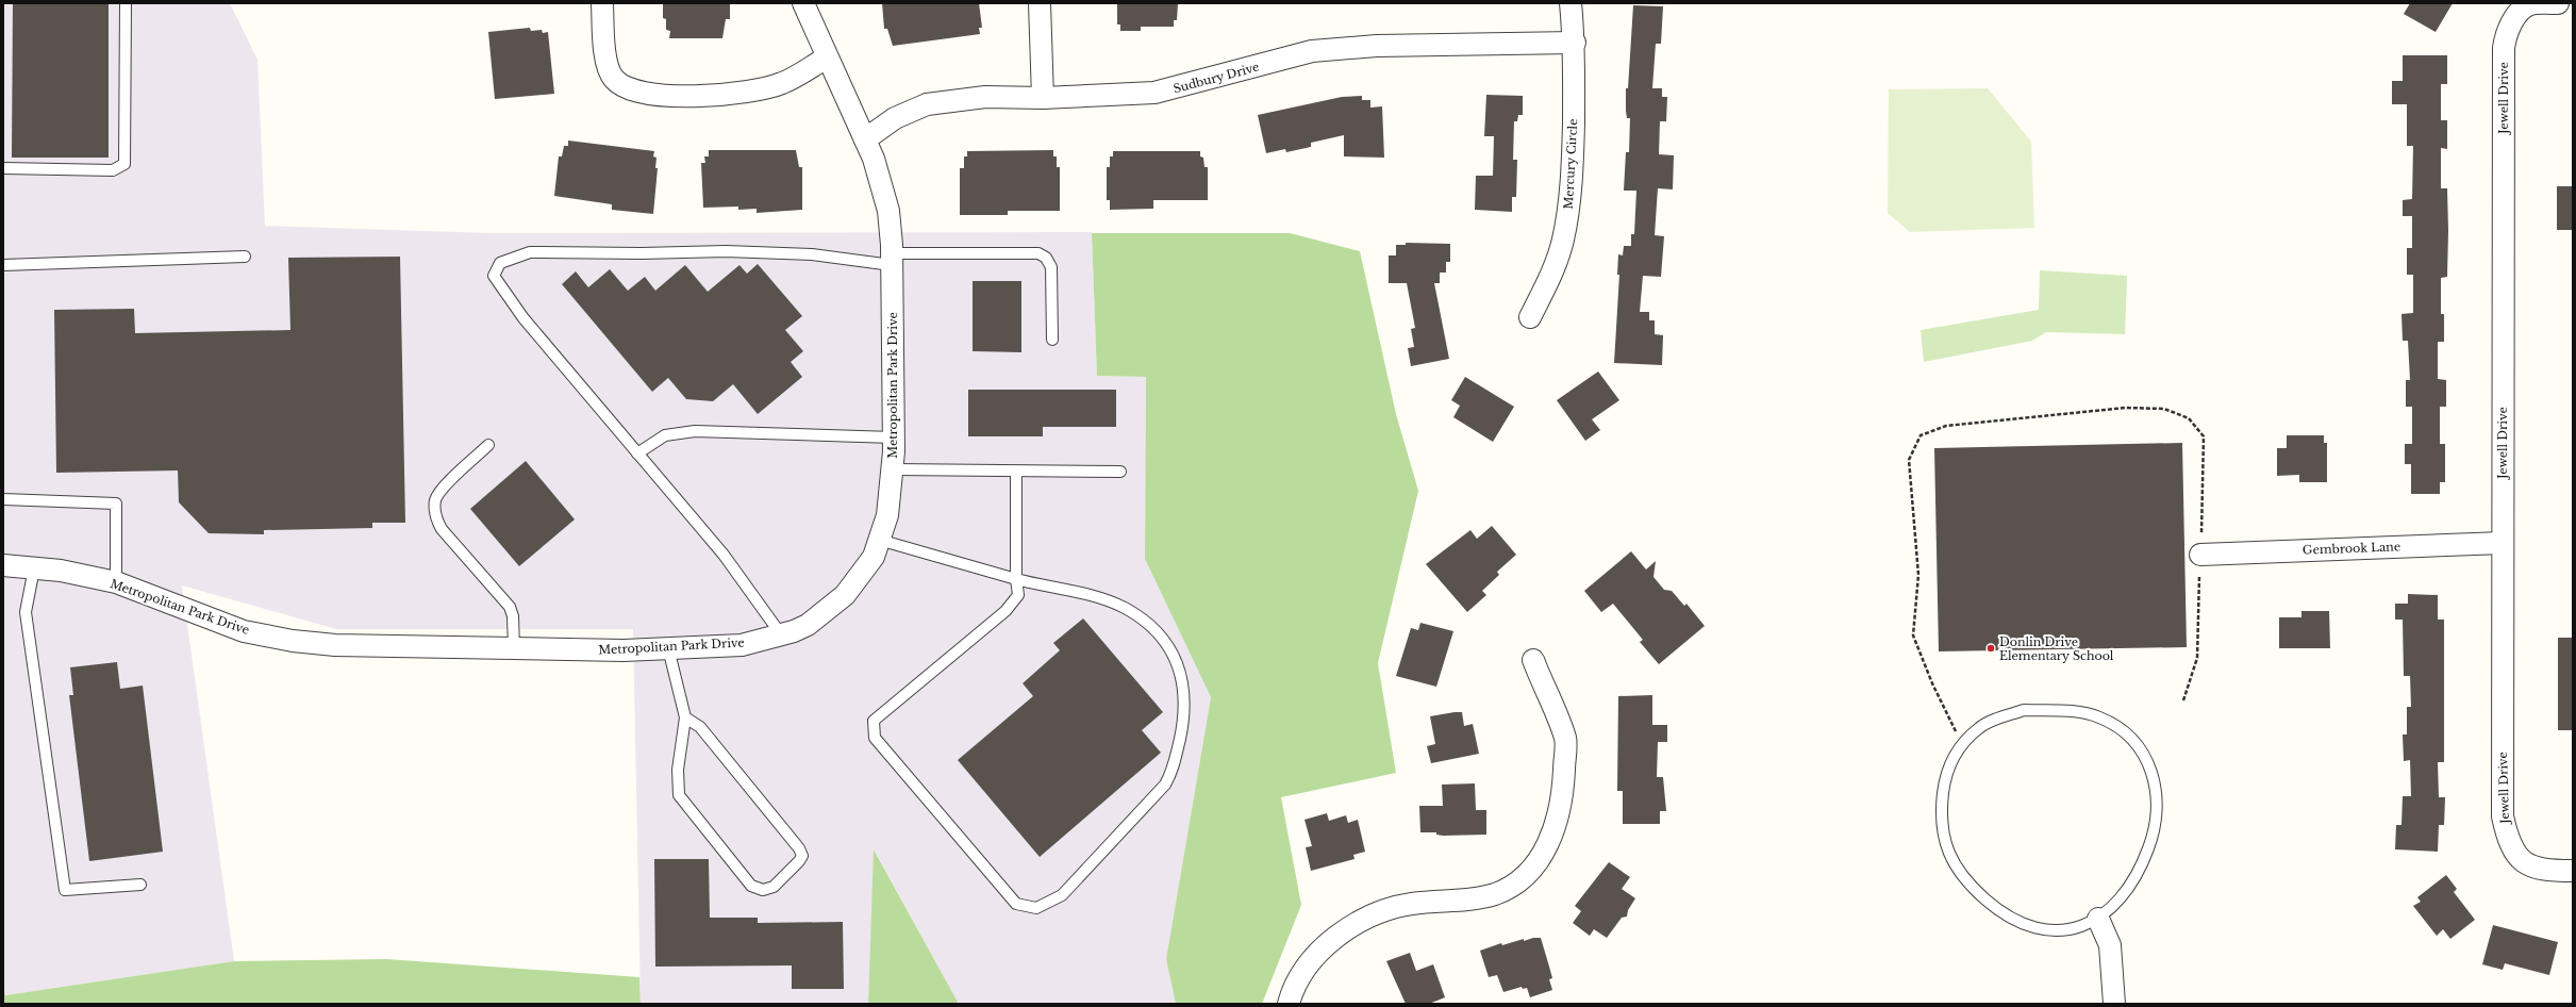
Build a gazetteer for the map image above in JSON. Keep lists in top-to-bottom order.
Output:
{
  "streets": {
    "street": [
      "Sudbury Drive",
      "Jewell Drive",
      "Mercury Circle",
      "Metropolitan Park Drive",
      "Gembrook Lane"
    ]
  },
  "crossings": [
    ["Sudbury Drive", "Mercury Circle"],
    ["Sudbury Drive", "Metropolitan Park Drive"],
    ["Jewell Drive", "Gembrook Lane"]
  ],
  "places": ["Donlin Drive Elementary School"]
}
